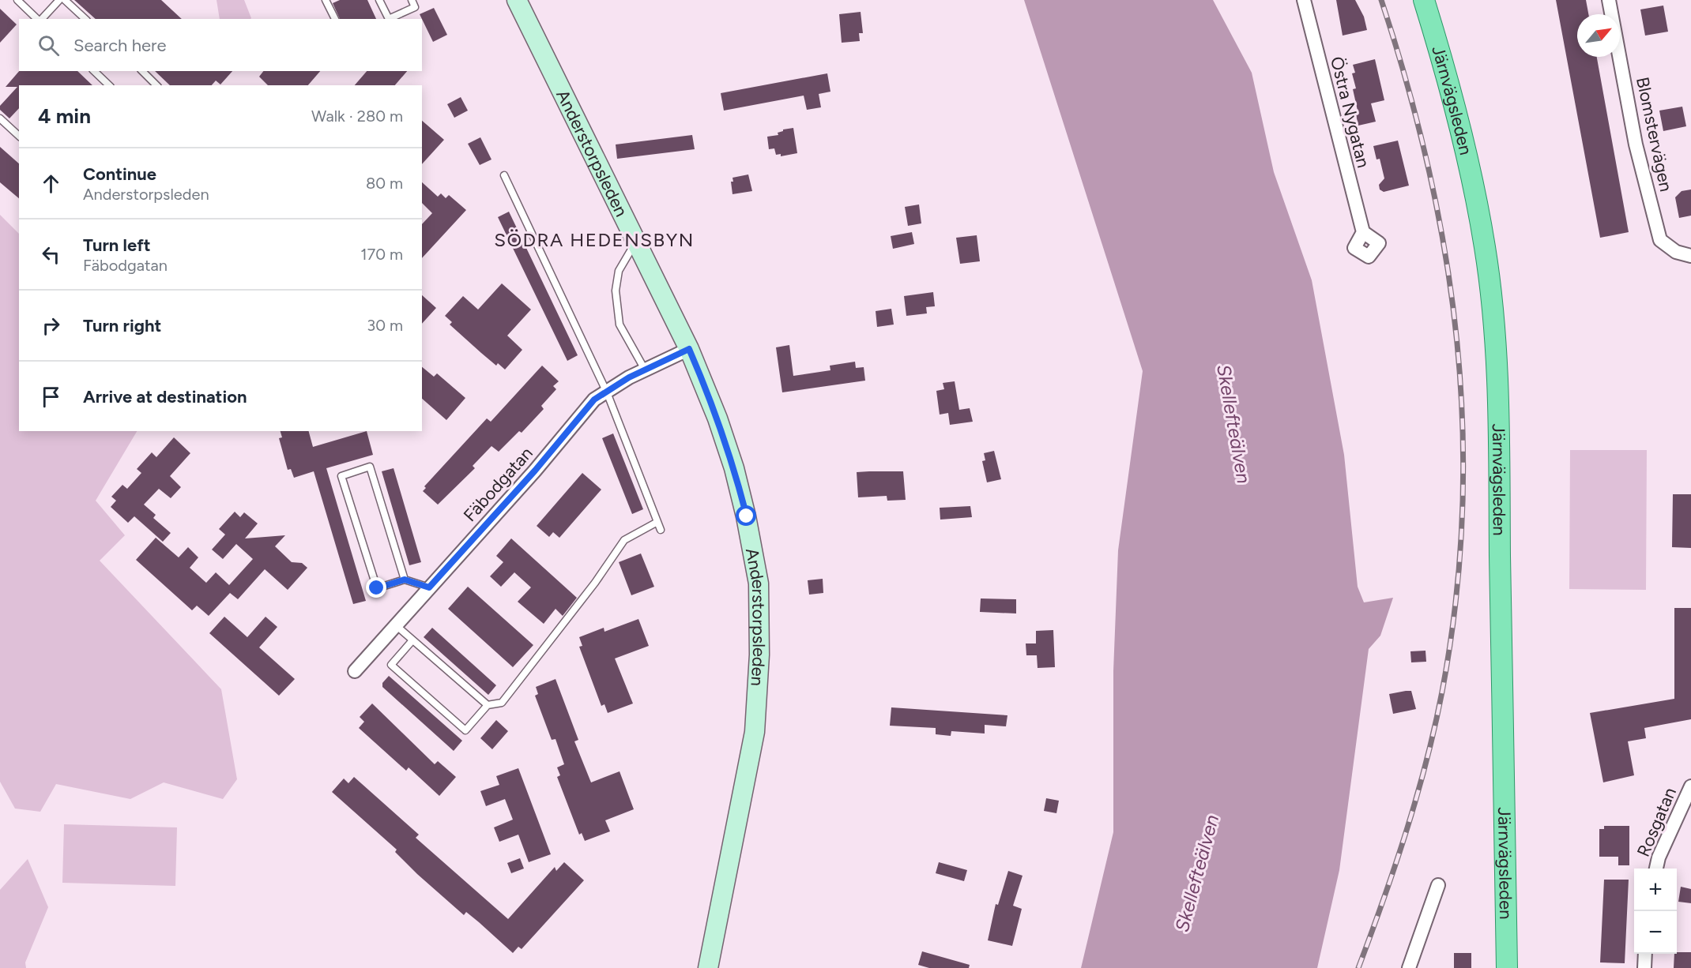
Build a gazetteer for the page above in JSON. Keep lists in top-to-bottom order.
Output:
{
  "streets": {
    "main road": ["Järnvägsleden", "Anderstorpsleden"],
    "street": [
      "Östra Nygatan",
      "Blomstervägen",
      "Fäbodgatan",
      "Rosgatan"
    ]
  },
  "crossings": [
    ["Anderstorpsleden", "Fäbodgatan"]
  ],
  "districts": ["SÖDRA HEDENSBYN"],
  "water": ["Skellefteälven"],
  "north": "top right",
  "page": {
    "search": "Search here",
    "heading": ["4 min", "Walk · 280 m"],
    "list": [
      ["Continue", "Anderstorpsleden", "80 m"],
      ["Turn left", "Fäbodgatan", "170 m"],
      ["Turn right", "30 m"],
      "Arrive at destination"
    ],
    "map_buttons": ["+", "−"]
  }
}
